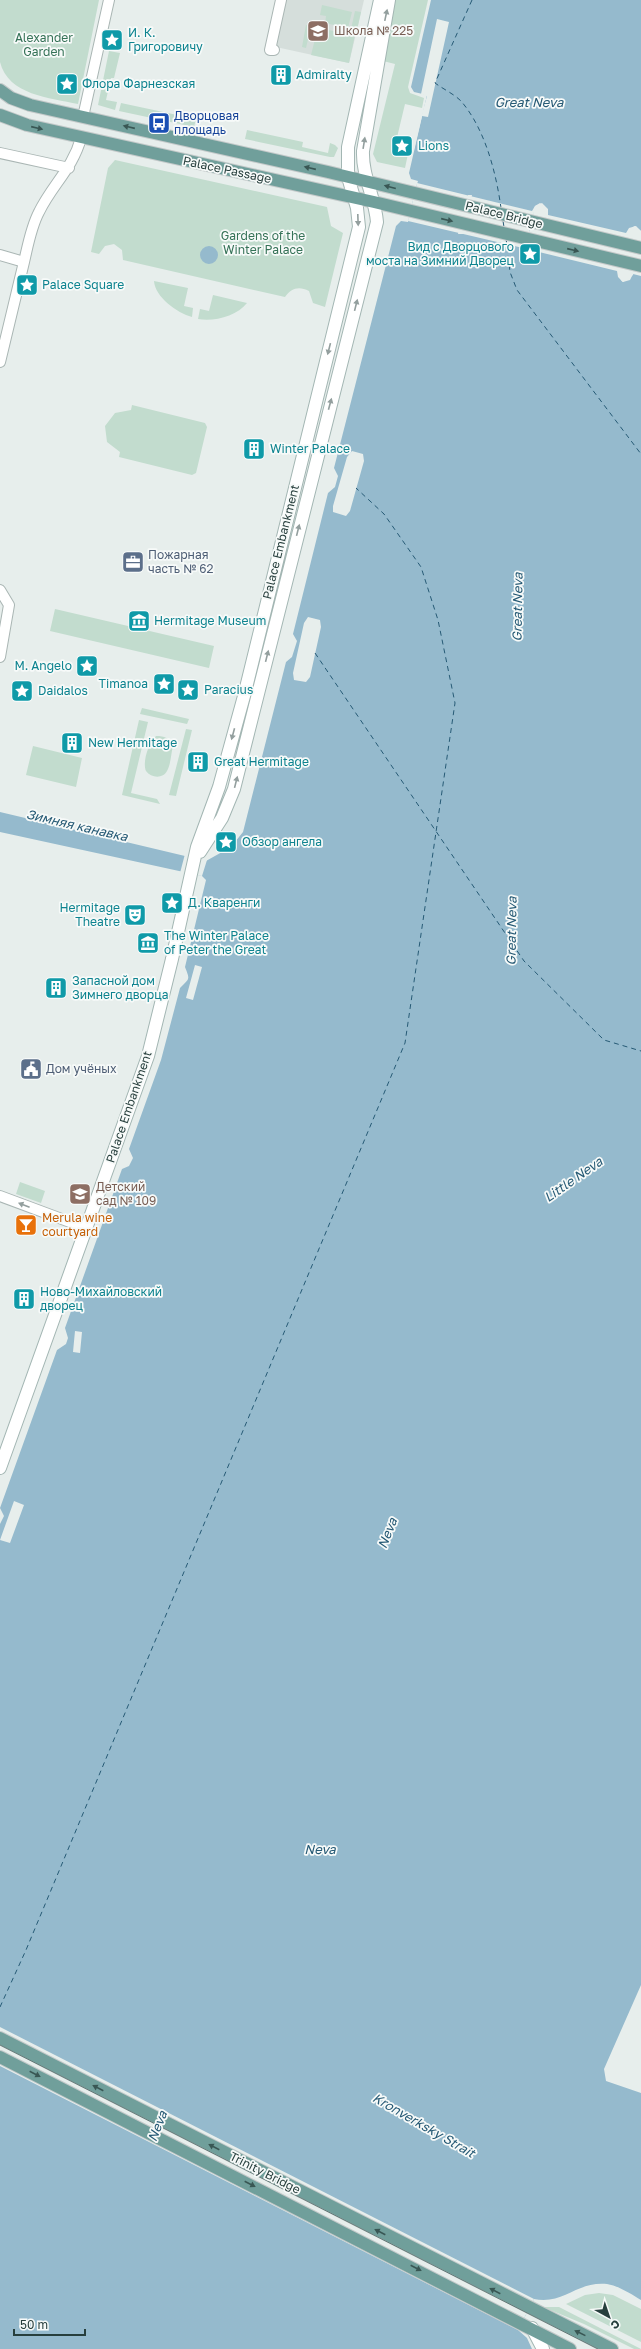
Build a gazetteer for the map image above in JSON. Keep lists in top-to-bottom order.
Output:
{
  "streets": {
    "main road": [
      "Palace Passage",
      "Palace Bridge",
      "Palace Embankment",
      "Trinity Bridge"
    ]
  },
  "crossings": [
    ["Palace Passage", "Palace Bridge"],
    ["Palace Passage", "Palace Embankment"]
  ],
  "water": [
    "Great Neva",
    "Зимняя канавка",
    "Little Neva",
    "Neva",
    "Kronverksky Strait"
  ],
  "parks": ["Alexander Garden", "Gardens of the Winter Palace"],
  "places": {
    "school or university": ["Школа № 225", "Детский сад № 109"],
    "place": [
      "И. К. Григоровичу",
      "Флора Фарнезская",
      "Lions",
      "Вид с Дворцового моста на Зимний Дворец",
      "Palace Square",
      "M. Angelo",
      "Timanoa",
      "Paracius",
      "Daidalos",
      "Обзор ангела",
      "Д. Кваренги"
    ],
    "building": [
      "Admiralty",
      "Winter Palace",
      "New Hermitage",
      "Great Hermitage",
      "Запасной дом Зимнего дворца",
      "Ново-Михайловский дворец"
    ],
    "bus stop": ["Дворцовая площадь"],
    "office": ["Пожарная часть № 62"],
    "museum": ["Hermitage Museum", "The Winter Palace of Peter the Great"],
    "theatre": ["Hermitage Theatre"],
    "public building": ["Дом учёных"],
    "bar": ["Merula wine courtyard"]
  },
  "scale_bar": "50 m",
  "north": "bottom right"
}
